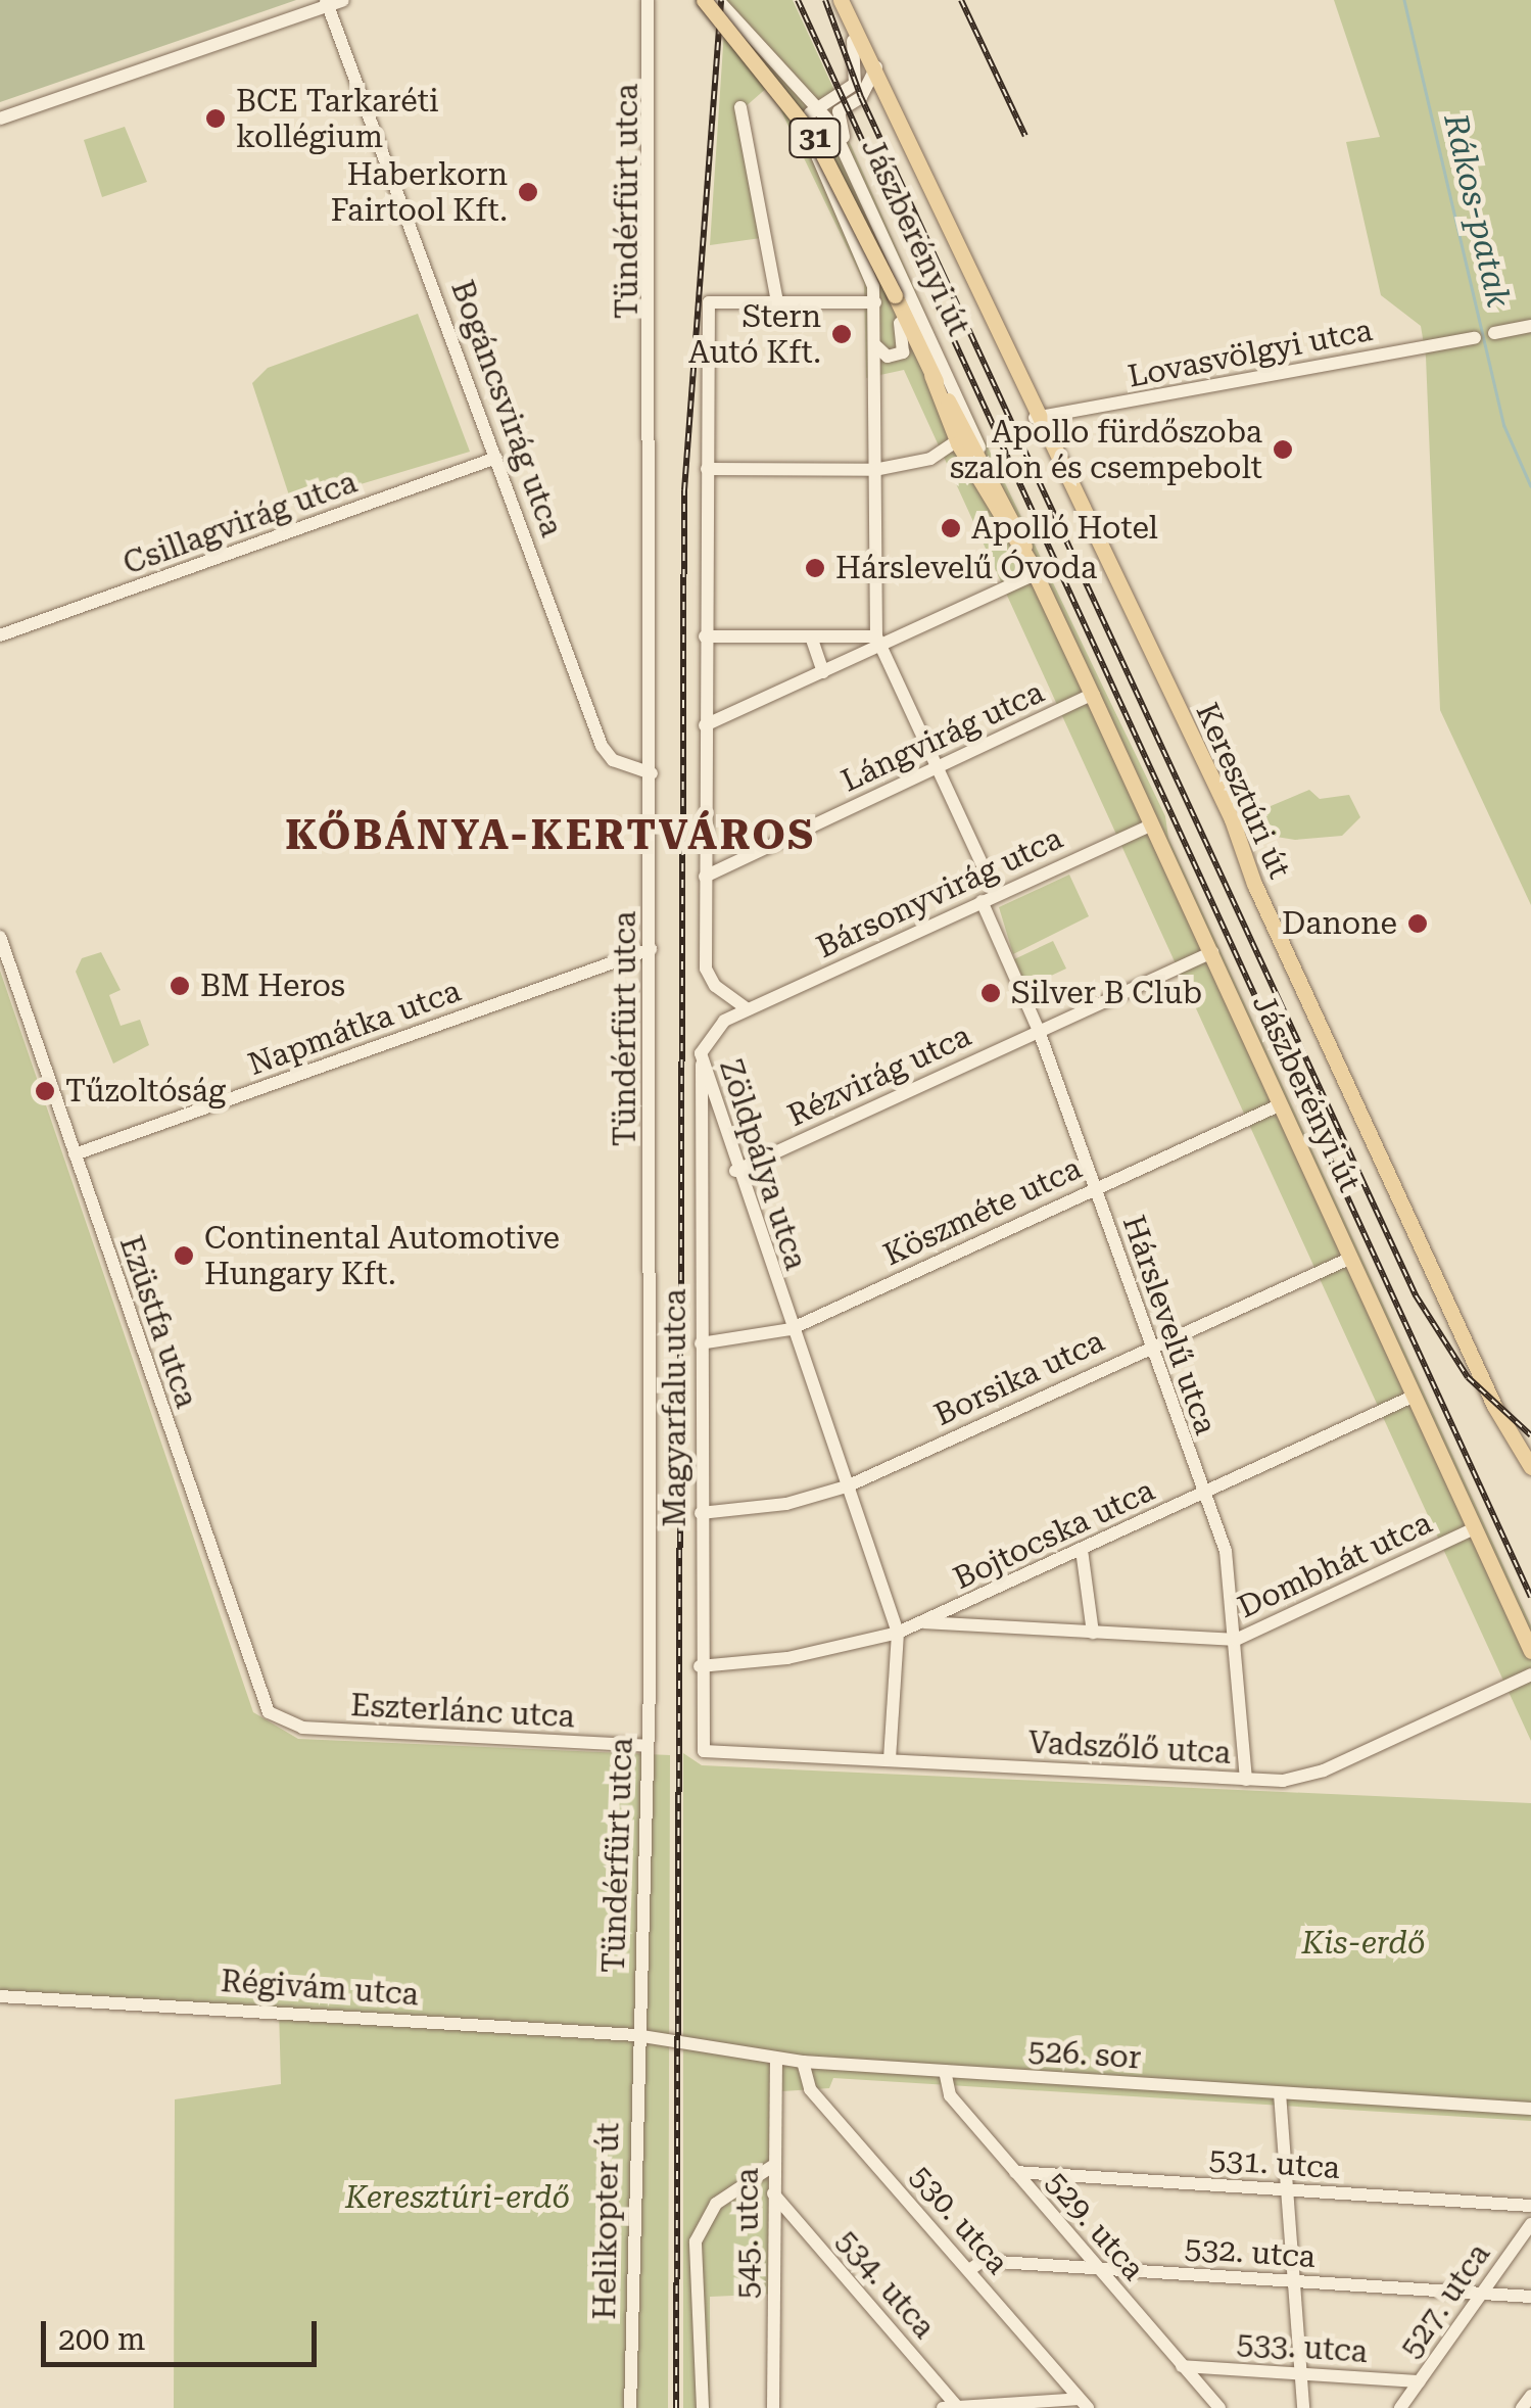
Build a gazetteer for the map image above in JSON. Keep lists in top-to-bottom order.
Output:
{
  "streets": {
    "main road": ["31", "Jászberényi út", "Keresztúri út"],
    "street": [
      "Tündérfürt utca",
      "Lovasvölgyi utca",
      "Bogáncsvirág utca",
      "Csillagvirág utca",
      "Lángvirág utca",
      "Bársonyvirág utca",
      "Napmátka utca",
      "Rézvirág utca",
      "Zöldpálya utca",
      "Köszméte utca",
      "Ezüstfa utca",
      "Hárslevelű utca",
      "Borsika utca",
      "Magyarfalu utca",
      "Bojtocska utca",
      "Dombhát utca",
      "Eszterlánc utca",
      "Vadszőlő utca",
      "Régivám utca",
      "526. sor",
      "531. utca",
      "530. utca",
      "Helikopter út",
      "529. utca",
      "545. utca",
      "532. utca",
      "534. utca",
      "527. utca",
      "533. utca"
    ]
  },
  "crossings": [
    ["Tündérfürt utca", "Bogáncsvirág utca"],
    ["Tündérfürt utca", "Napmátka utca"],
    ["Tündérfürt utca", "Eszterlánc utca"],
    ["Tündérfürt utca", "Régivám utca"],
    ["Tündérfürt utca", "526. sor"],
    ["Tündérfürt utca", "Helikopter út"],
    ["Jászberényi út", "Lángvirág utca"],
    ["Jászberényi út", "Bársonyvirág utca"],
    ["Jászberényi út", "Rézvirág utca"],
    ["Jászberényi út", "Köszméte utca"],
    ["Jászberényi út", "Borsika utca"],
    ["Jászberényi út", "Bojtocska utca"],
    ["Jászberényi út", "Dombhát utca"],
    ["Lovasvölgyi utca", "Keresztúri út"],
    ["Bogáncsvirág utca", "Csillagvirág utca"],
    ["Lángvirág utca", "Zöldpálya utca"],
    ["Bársonyvirág utca", "Zöldpálya utca"],
    ["Bársonyvirág utca", "Hárslevelű utca"],
    ["Napmátka utca", "Ezüstfa utca"],
    ["Rézvirág utca", "Zöldpálya utca"],
    ["Rézvirág utca", "Hárslevelű utca"],
    ["Zöldpálya utca", "Köszméte utca"],
    ["Zöldpálya utca", "Borsika utca"],
    ["Zöldpálya utca", "Magyarfalu utca"],
    ["Zöldpálya utca", "Bojtocska utca"],
    ["Zöldpálya utca", "Vadszőlő utca"],
    ["Köszméte utca", "Hárslevelű utca"],
    ["Köszméte utca", "Magyarfalu utca"],
    ["Ezüstfa utca", "Eszterlánc utca"],
    ["Hárslevelű utca", "Borsika utca"],
    ["Hárslevelű utca", "Bojtocska utca"],
    ["Hárslevelű utca", "Dombhát utca"],
    ["Hárslevelű utca", "Vadszőlő utca"],
    ["Borsika utca", "Magyarfalu utca"],
    ["Magyarfalu utca", "Bojtocska utca"],
    ["Magyarfalu utca", "Vadszőlő utca"],
    ["Bojtocska utca", "Dombhát utca"],
    ["Régivám utca", "526. sor"],
    ["Régivám utca", "Helikopter út"],
    ["526. sor", "530. utca"],
    ["526. sor", "Helikopter út"],
    ["526. sor", "529. utca"],
    ["526. sor", "545. utca"],
    ["531. utca", "529. utca"],
    ["530. utca", "532. utca"],
    ["529. utca", "532. utca"],
    ["529. utca", "533. utca"],
    ["545. utca", "534. utca"],
    ["532. utca", "527. utca"],
    ["527. utca", "533. utca"]
  ],
  "districts": ["KŐBÁNYA-KERTVÁROS"],
  "water": ["Rákos-patak"],
  "parks": ["Kis-erdő", "Keresztúri-erdő"],
  "places": [
    "BCE Tarkaréti kollégium",
    "Haberkorn Fairtool Kft.",
    "Stern Autó Kft.",
    "Apollo fürdőszoba szalon és csempebolt",
    "Apolló Hotel",
    "Hárslevelű Óvoda",
    "Danone",
    "BM Heros",
    "Silver B Club",
    "Tűzoltóság",
    "Continental Automotive Hungary Kft."
  ],
  "scale_bar": "200 m"
}
